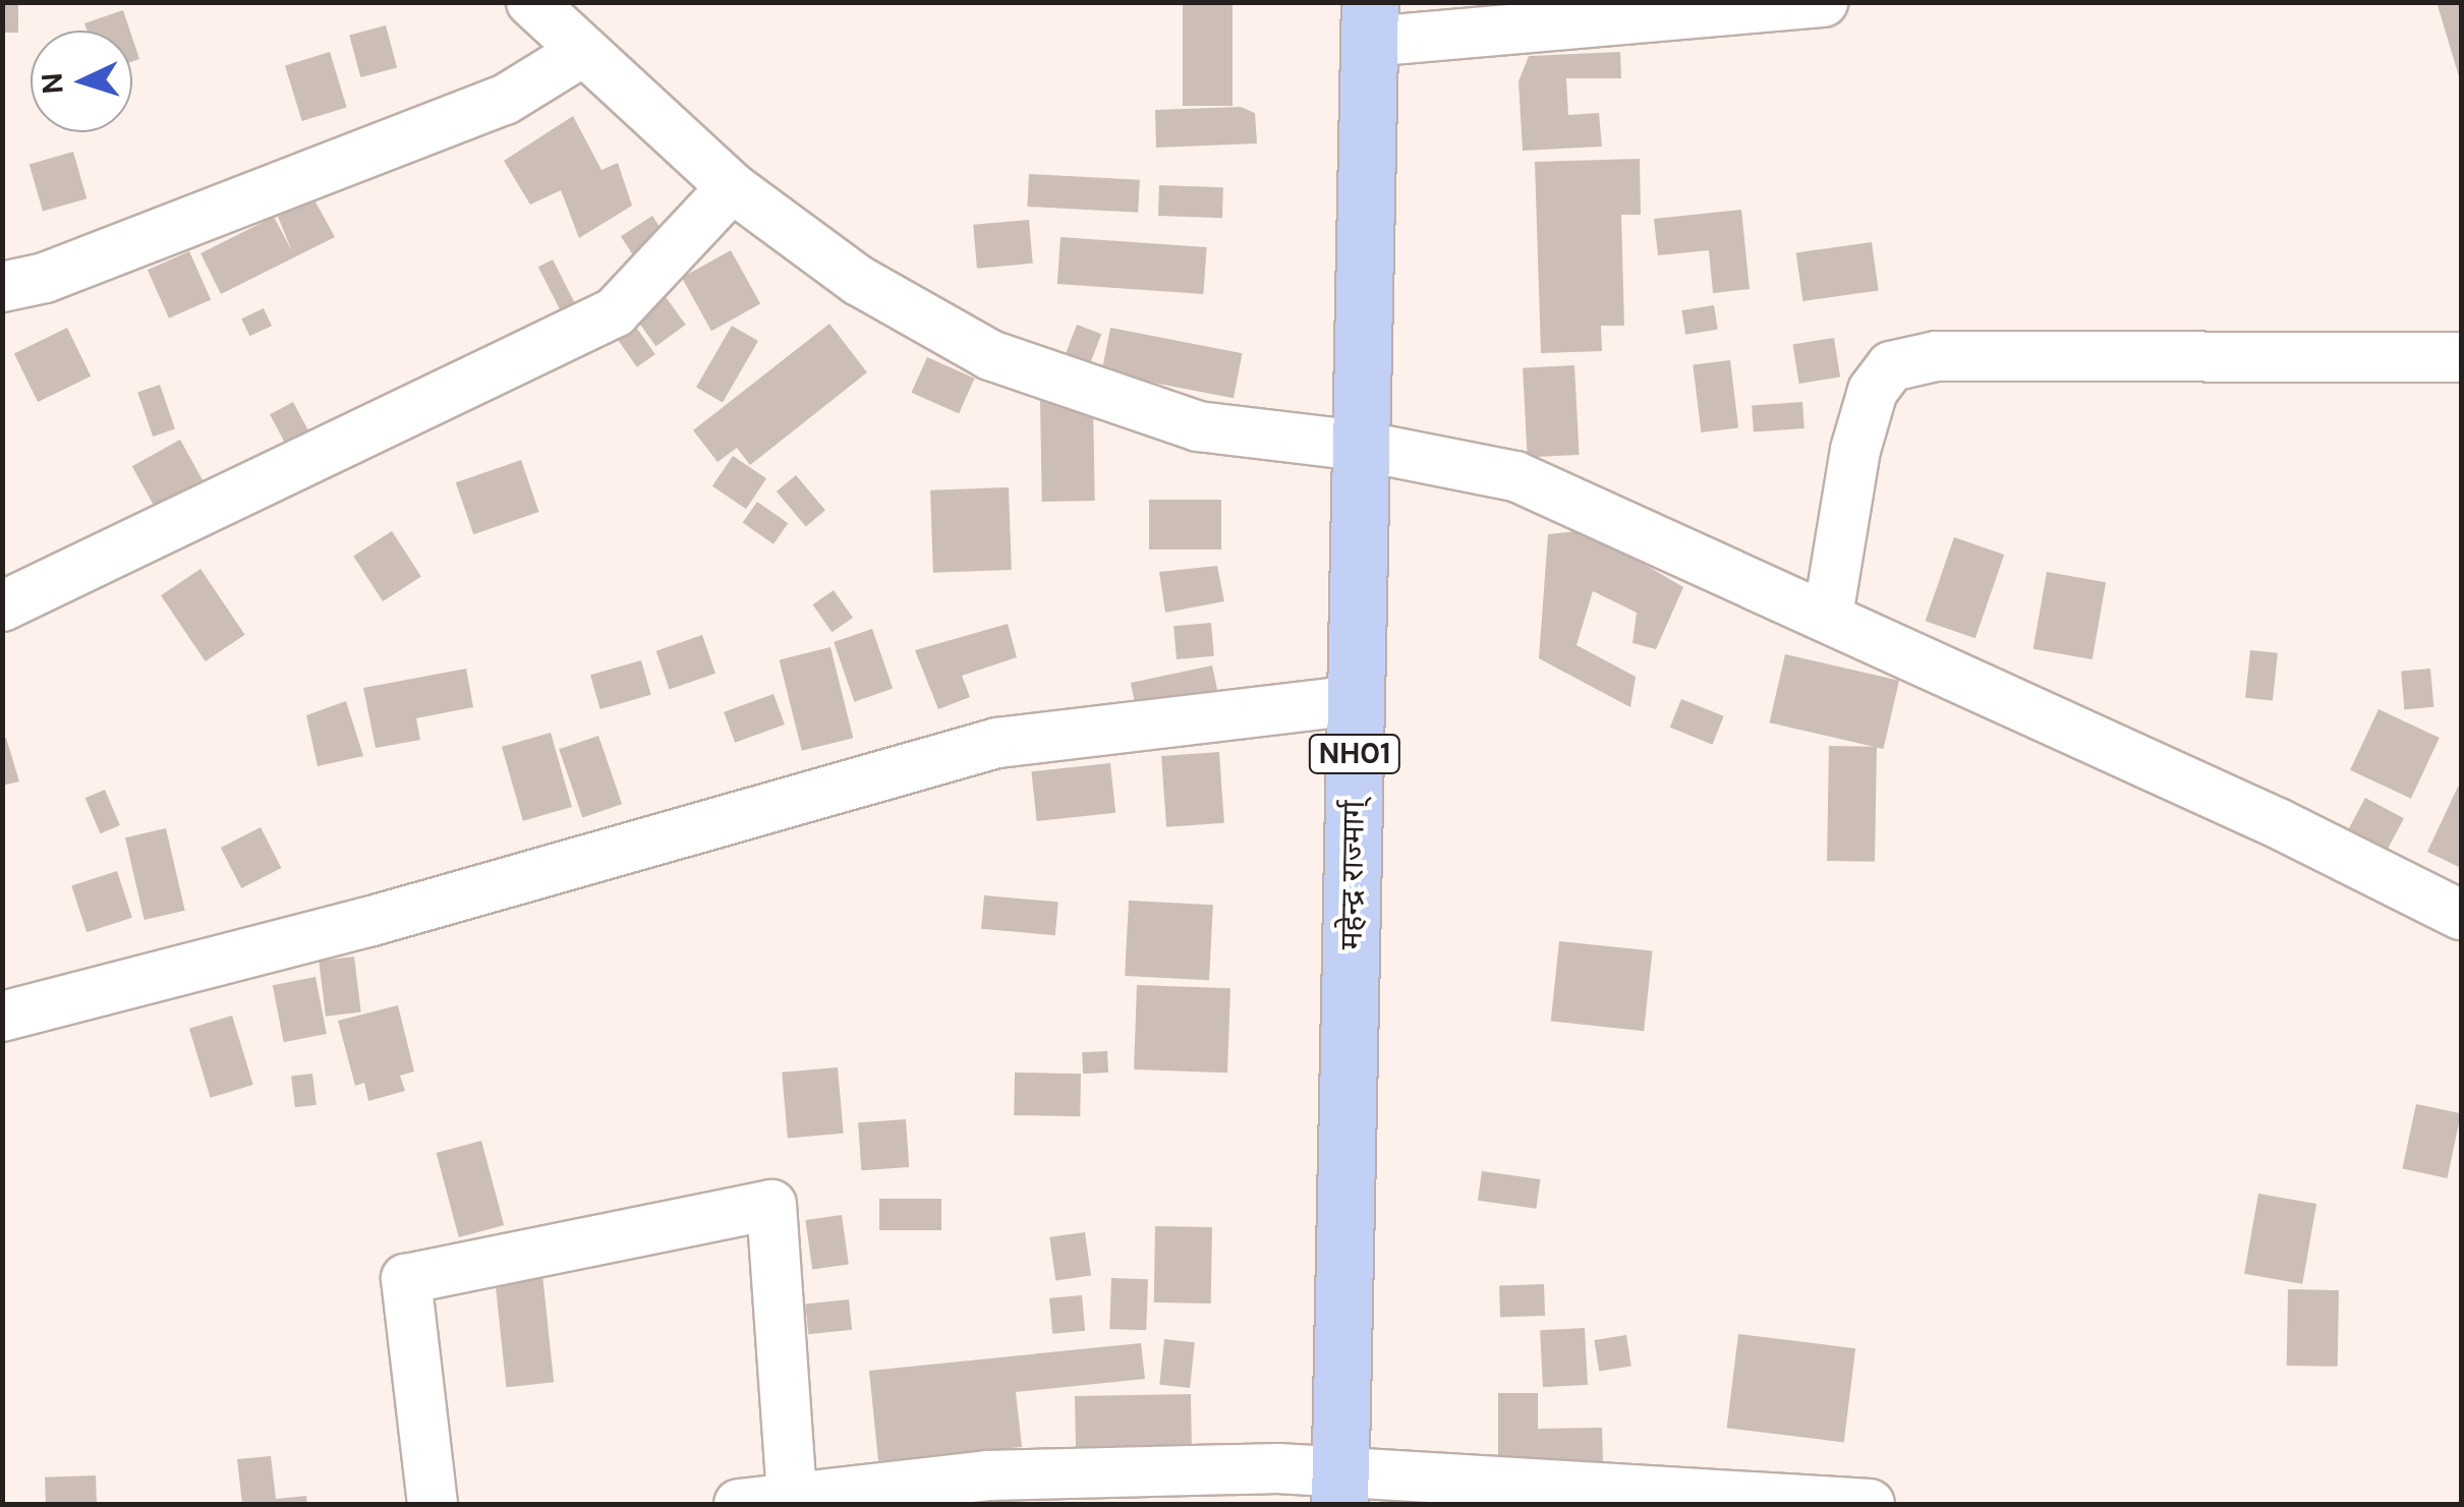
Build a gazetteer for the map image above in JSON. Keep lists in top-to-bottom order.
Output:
{
  "streets": {
    "highway": ["NH01", "महेन्द्र राज्मार्ग्"]
  },
  "north": "left"
}
